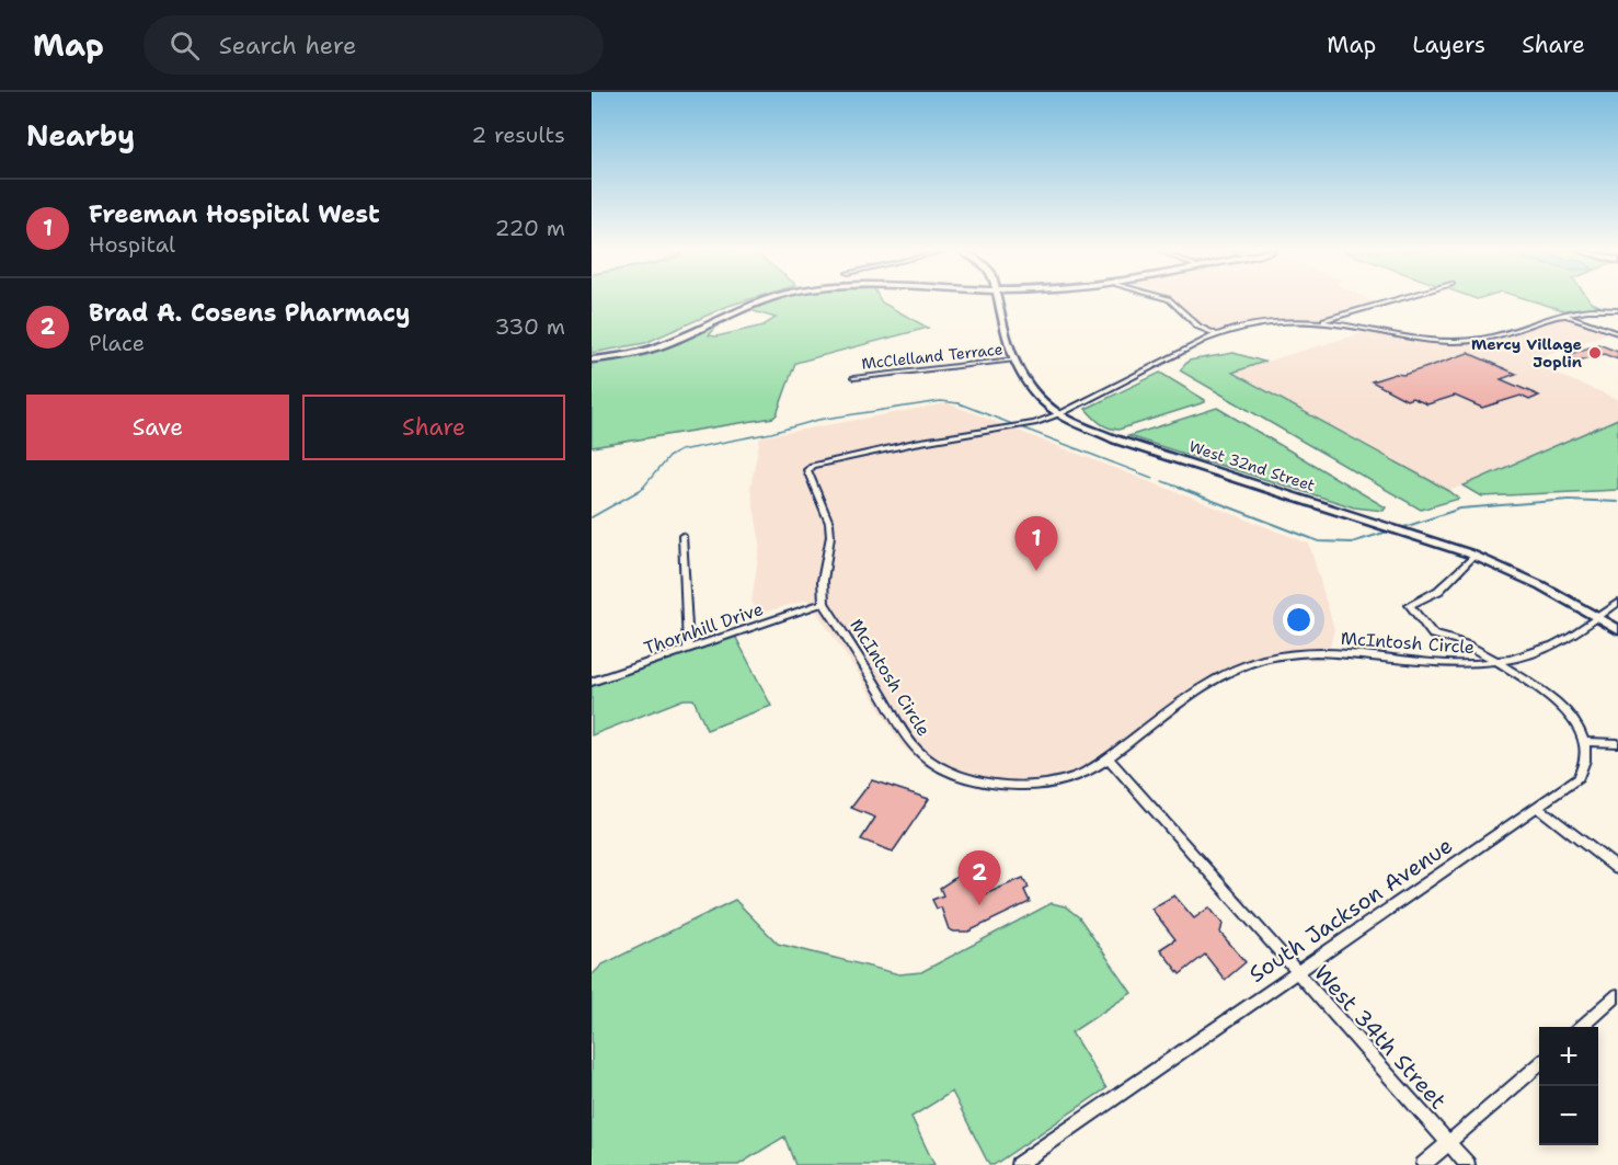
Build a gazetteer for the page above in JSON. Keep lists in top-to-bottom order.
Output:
{
  "streets": {
    "main road": ["West 32nd Street"],
    "street": [
      "McClelland Terrace",
      "Thornhill Drive",
      "McIntosh Circle",
      "South Jackson Avenue",
      "West 34th Street"
    ]
  },
  "crossings": [
    ["McClelland Terrace", "West 32nd Street"],
    ["West 32nd Street", "McIntosh Circle"],
    ["Thornhill Drive", "McIntosh Circle"],
    ["McIntosh Circle", "West 34th Street"],
    ["South Jackson Avenue", "West 34th Street"]
  ],
  "places": ["Mercy Village Joplin"],
  "page": {
    "header": "Map",
    "search": "Search here",
    "nav": ["Map", "Layers", "Share"],
    "heading": ["Nearby", "2 results"],
    "list": [
      {
        "mark": "1",
        "name": "Freeman Hospital West",
        "note": "Hospital",
        "value": "220 m"
      },
      {
        "mark": "2",
        "name": "Brad A. Cosens Pharmacy",
        "note": "Place",
        "value": "330 m"
      }
    ],
    "buttons": ["Save", "Share"],
    "pins": ["1", "2"],
    "map_buttons": ["+", "−"]
  }
}
